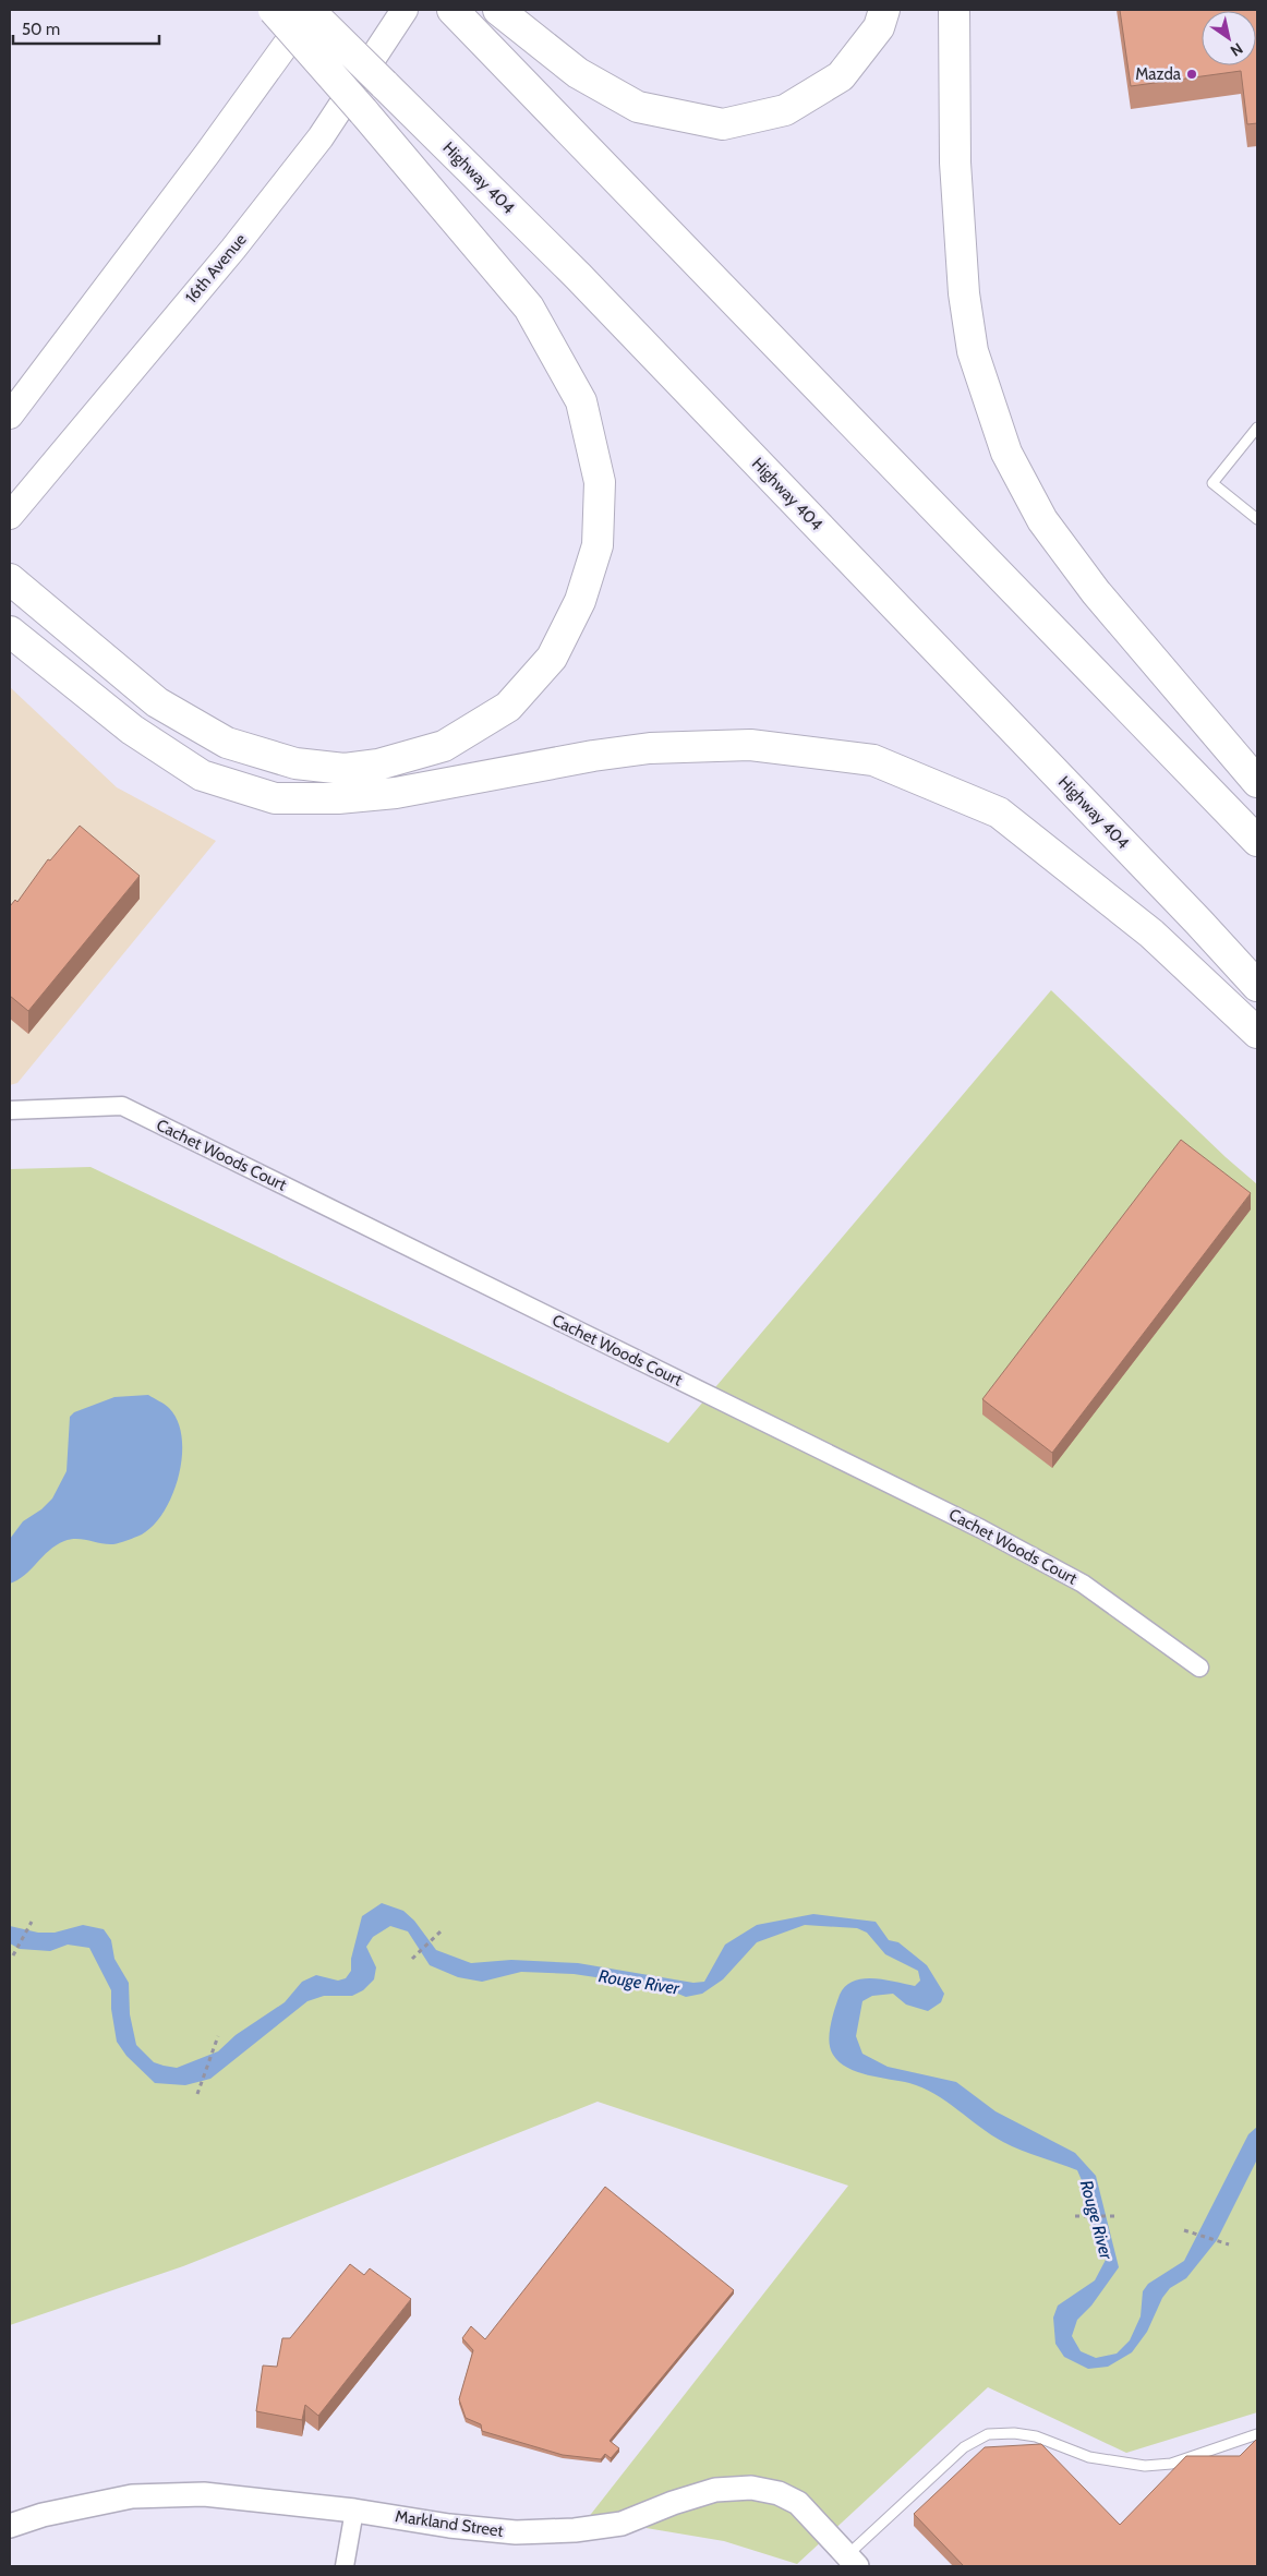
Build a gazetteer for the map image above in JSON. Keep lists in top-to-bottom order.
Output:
{
  "streets": {
    "highway": ["Highway 404"],
    "main road": ["16th Avenue"],
    "street": ["Cachet Woods Court", "Markland Street"]
  },
  "water": ["Rouge River"],
  "places": ["Mazda"],
  "scale_bar": "50 m",
  "north": "bottom right"
}
